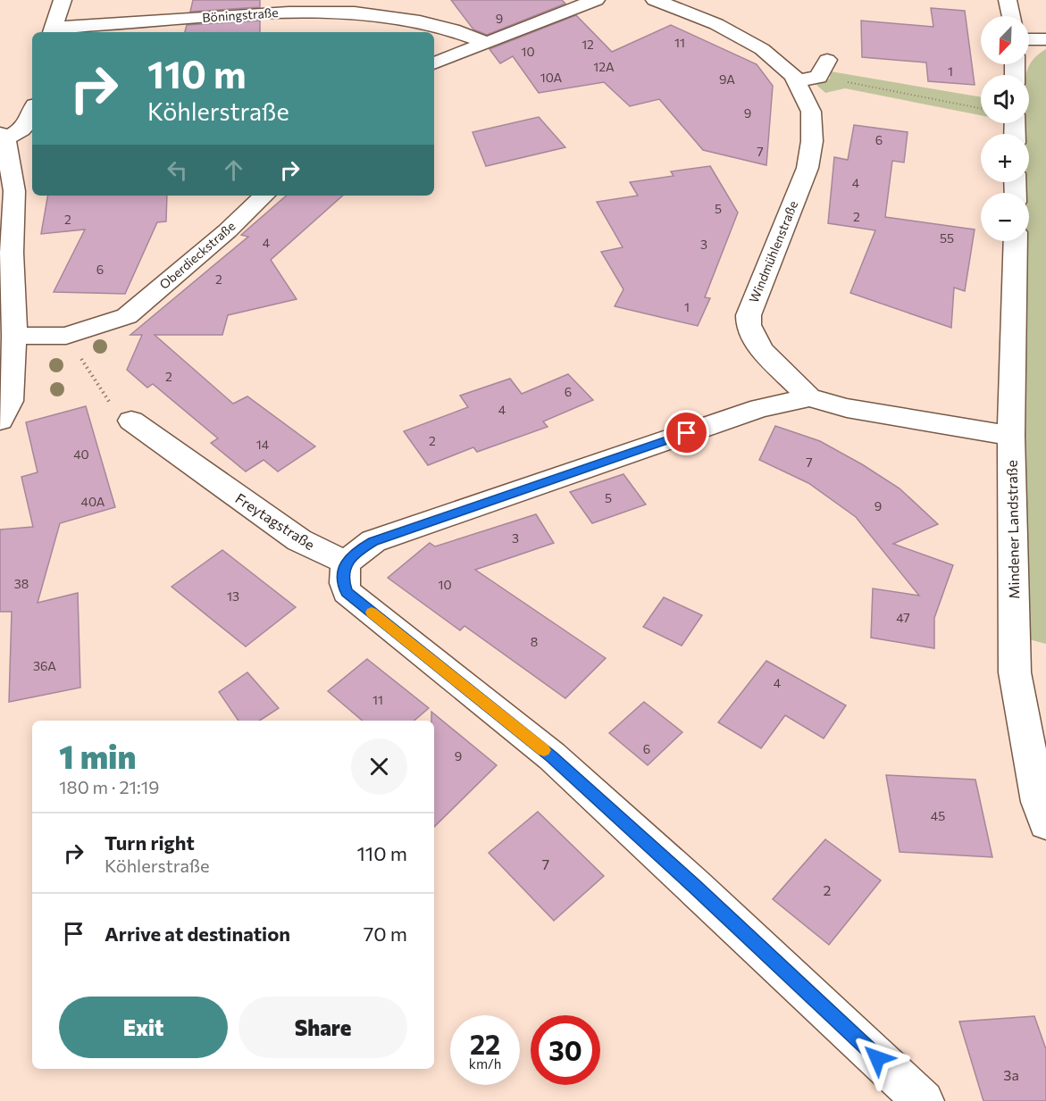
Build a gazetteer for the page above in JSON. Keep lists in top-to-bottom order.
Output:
{
  "streets": {
    "street": [
      "Böningstraße",
      "Windmühlenstraße",
      "Oberdieckstraße",
      "Freytagstraße",
      "Mindener Landstraße"
    ]
  },
  "crossings": [
    ["Windmühlenstraße", "Mindener Landstraße"]
  ],
  "house_numbers": [
    "9",
    "11",
    "12",
    "10",
    "12A",
    "1",
    "10A",
    "9A",
    "9",
    "6",
    "7",
    "4",
    "5",
    "2",
    "2",
    "55",
    "4",
    "3",
    "6",
    "2",
    "1",
    "2",
    "6",
    "4",
    "2",
    "14",
    "40",
    "7",
    "5",
    "40A",
    "9",
    "3",
    "38",
    "10",
    "13",
    "47",
    "8",
    "36A",
    "4",
    "11",
    "6",
    "9",
    "45",
    "7",
    "2",
    "3a"
  ],
  "north": "bottom left",
  "page": {
    "map_buttons": ["+", "−"],
    "turn": ["110 m", "Köhlerstraße"],
    "heading": ["1 min", "180 m · 21:19"],
    "list": [
      {
        "name": "Turn right",
        "note": "Köhlerstraße",
        "value": "110 m"
      },
      {
        "name": "Arrive at destination",
        "value": "70 m"
      }
    ],
    "buttons": ["Exit", "Share"],
    "speed": "22 km/h",
    "limit": "30"
  }
}
